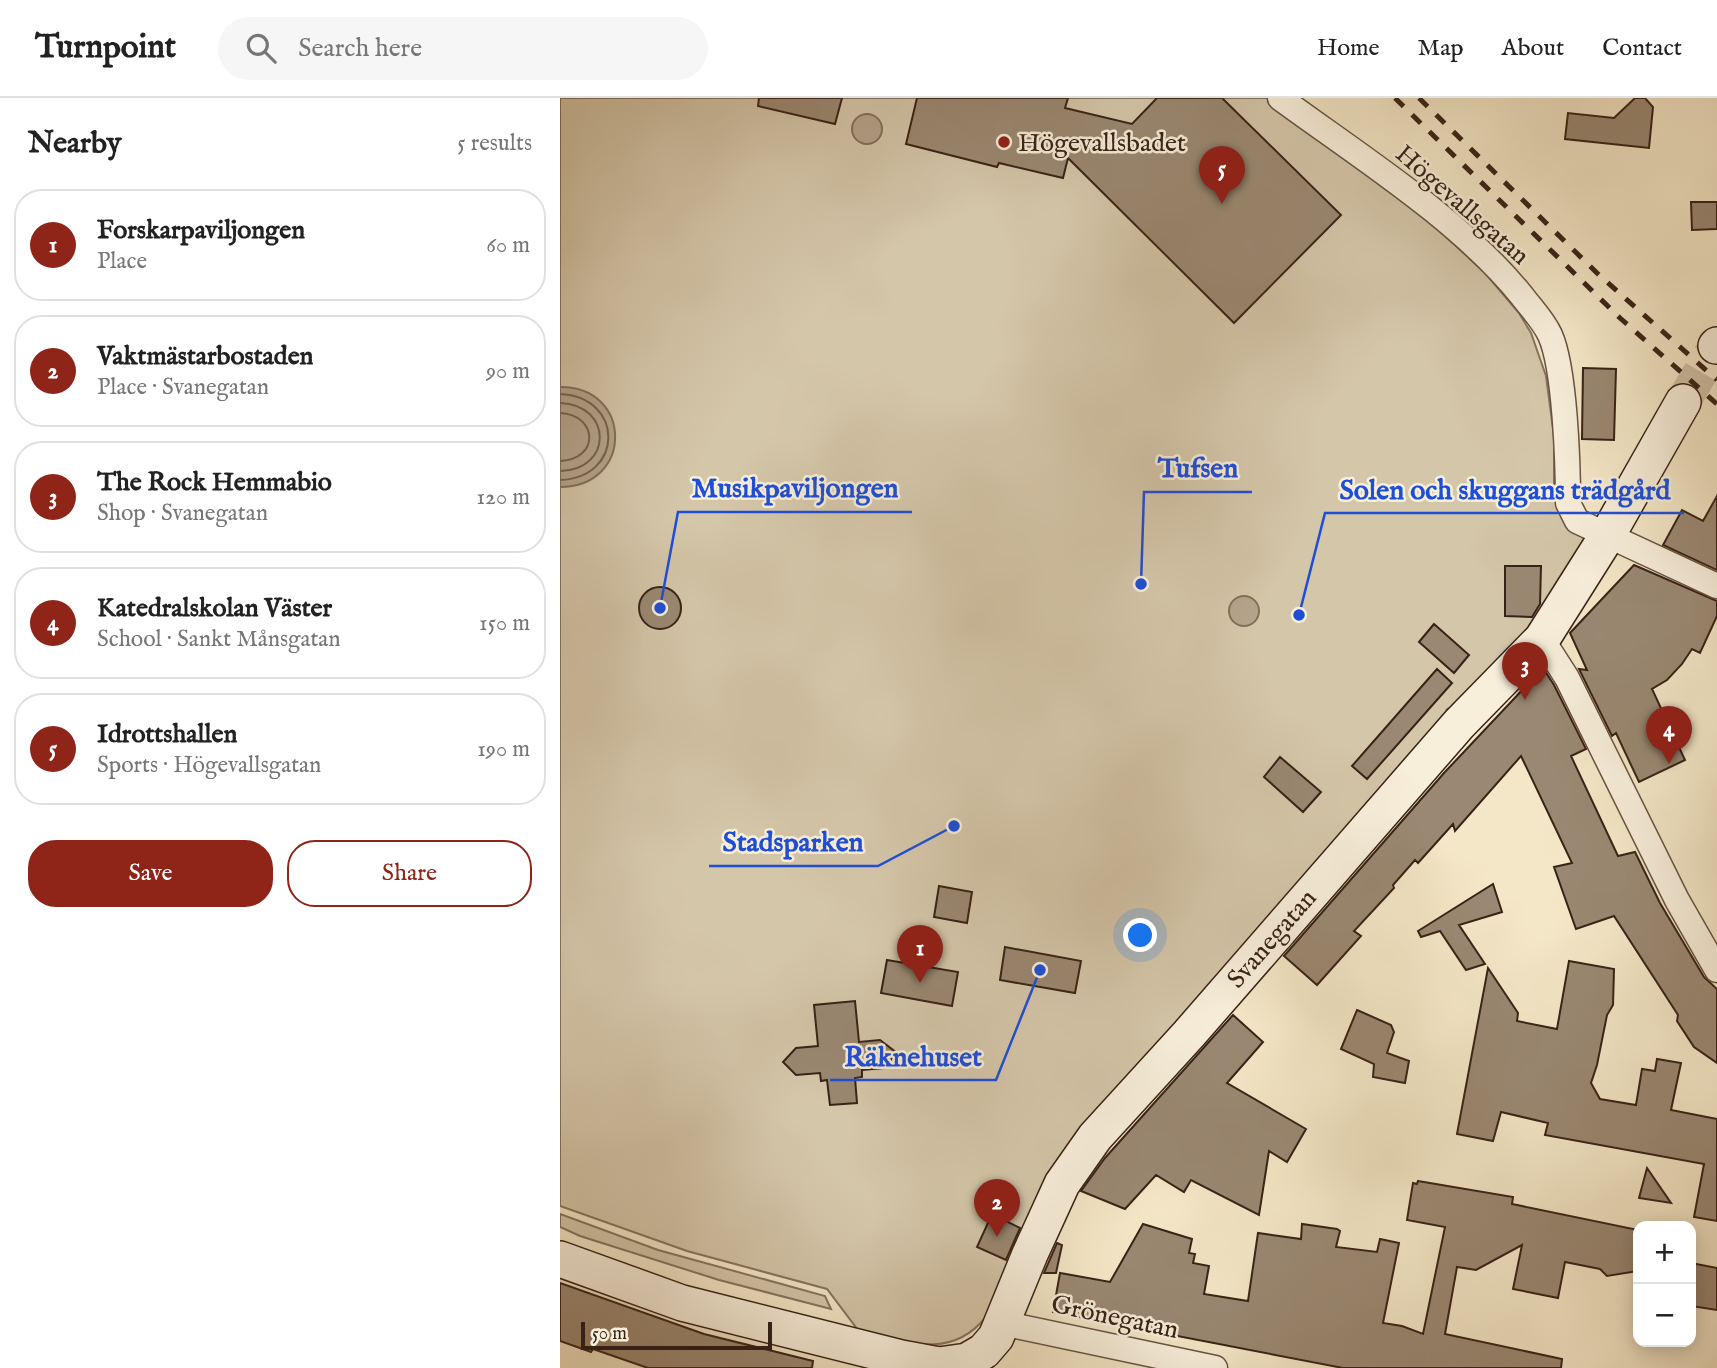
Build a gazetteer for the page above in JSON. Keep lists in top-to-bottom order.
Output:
{
  "streets": {
    "street": ["Högevallsgatan", "Svanegatan", "Grönegatan"]
  },
  "crossings": [
    ["Högevallsgatan", "Svanegatan"],
    ["Svanegatan", "Grönegatan"]
  ],
  "places": [
    "Högevallsbadet",
    "Tufsen",
    "Musikpaviljongen",
    "Solen och skuggans trädgård",
    "Stadsparken",
    "Räknehuset"
  ],
  "scale_bar": "50 m",
  "page": {
    "header": "Turnpoint",
    "search": "Search here",
    "nav": [
      "Home",
      "Map",
      "About",
      "Contact"
    ],
    "heading": ["Nearby", "5 results"],
    "pins": [
      "5",
      "3",
      "4",
      "1",
      "2"
    ],
    "list": [
      {
        "mark": "1",
        "name": "Forskarpaviljongen",
        "note": "Place",
        "value": "60 m"
      },
      {
        "mark": "2",
        "name": "Vaktmästarbostaden",
        "note": "Place · Svanegatan",
        "value": "90 m"
      },
      {
        "mark": "3",
        "name": "The Rock Hemmabio",
        "note": "Shop · Svanegatan",
        "value": "120 m"
      },
      {
        "mark": "4",
        "name": "Katedralskolan Väster",
        "note": "School · Sankt Månsgatan",
        "value": "150 m"
      },
      {
        "mark": "5",
        "name": "Idrottshallen",
        "note": "Sports · Högevallsgatan",
        "value": "190 m"
      }
    ],
    "buttons": ["Save", "Share"],
    "map_buttons": ["+", "−"],
    "scale": "50 m"
  }
}
